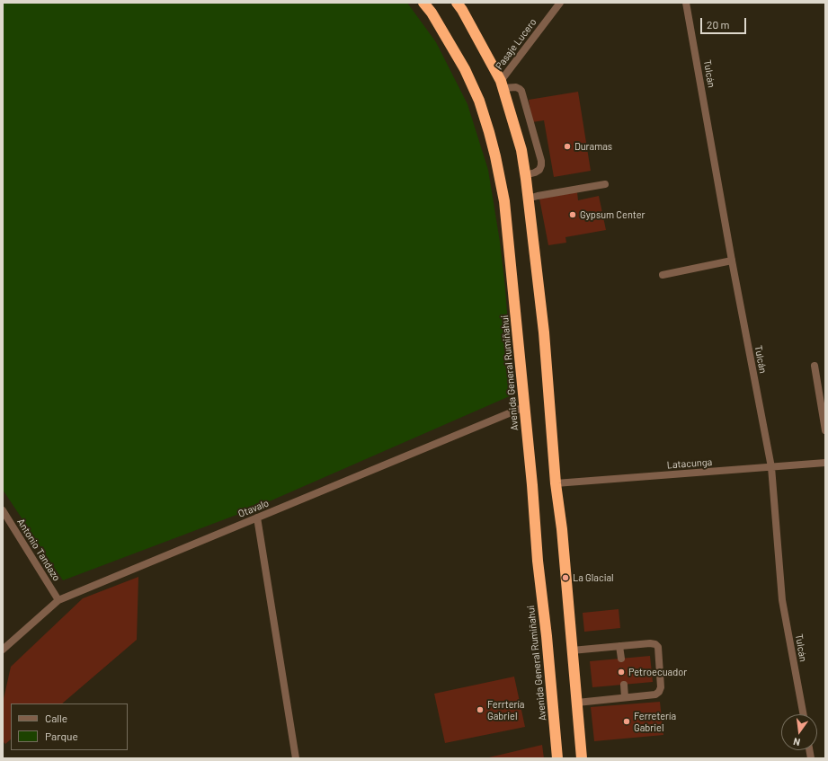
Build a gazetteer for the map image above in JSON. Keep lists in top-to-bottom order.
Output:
{
  "streets": {
    "highway": ["Avenida General Rumiñahui"],
    "street": [
      "Pasaje Lucero",
      "Tulcán",
      "Latacunga",
      "Otavalo",
      "Antonio Tandazo"
    ]
  },
  "crossings": [
    ["Tulcán", "Latacunga"],
    ["Avenida General Rumiñahui", "Otavalo"],
    ["Otavalo", "Antonio Tandazo"]
  ],
  "places": [
    "Duramas",
    "Gypsum Center",
    "La Glacial",
    "Petroecuador",
    "Ferrtería Gabriel",
    "Ferretería Gabriel"
  ],
  "legend": ["Calle", "Parque"],
  "scale_bar": "20 m",
  "north": "bottom"
}
